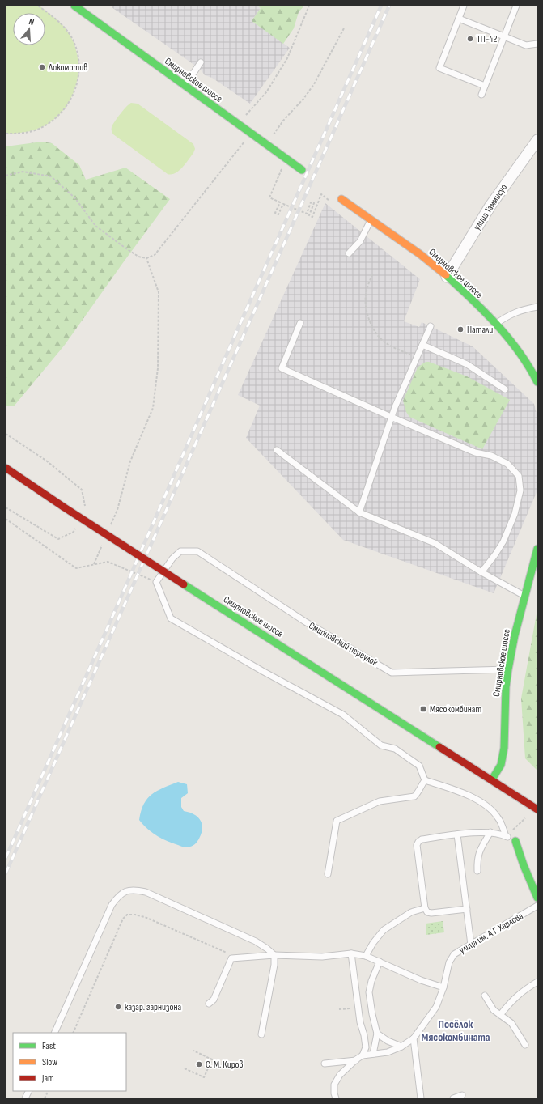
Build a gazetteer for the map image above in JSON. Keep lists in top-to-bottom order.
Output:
{
  "streets": {
    "street": ["Смирновское шоссе", "улица Таммисуо"],
    "lane": ["Смирновский переулок", "улица им. А.Г. Харлова"]
  },
  "crossings": [
    ["Смирновское шоссе", "улица Таммисуо"],
    ["Смирновское шоссе", "Смирновский переулок"]
  ],
  "districts": ["Посёлок Мясокомбината"],
  "places": {
    "other": [
      "ТП-42",
      "Локомотив",
      "Натали",
      "казар. гарнизона",
      "С. М. Киров"
    ],
    "transit": ["Мясокомбинат"]
  },
  "legend": ["Fast", "Slow", "Jam"],
  "north": "top"
}
